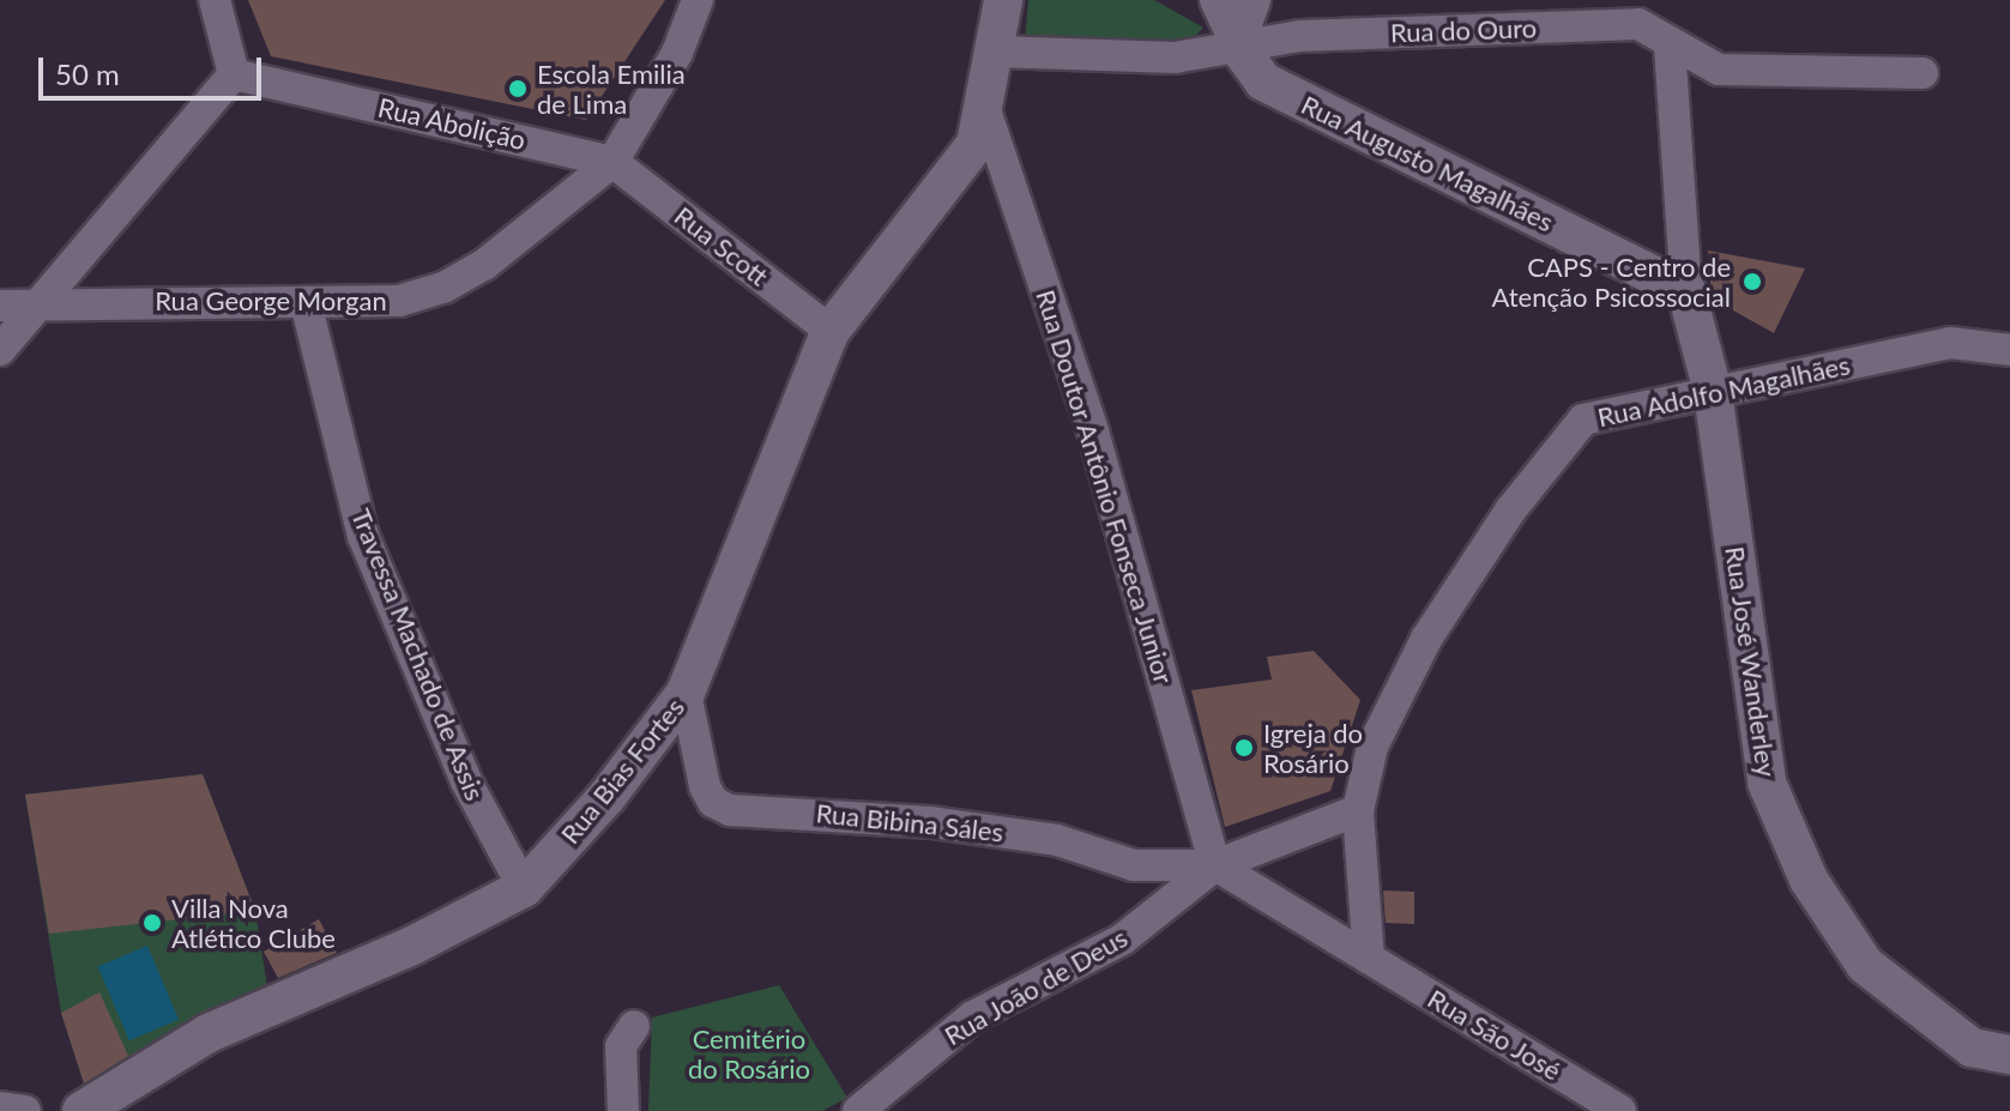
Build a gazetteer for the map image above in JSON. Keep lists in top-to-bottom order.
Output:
{
  "streets": {
    "street": [
      "Rua do Ouro",
      "Rua Abolição",
      "Rua Augusto Magalhães",
      "Rua Scott",
      "Rua George Morgan",
      "Rua Adolfo Magalhães",
      "Rua Doutor Antônio Fonseca Junior",
      "Travessa Machado de Assis",
      "Rua José Wanderley",
      "Rua Bias Fortes",
      "Rua Bibina Sáles",
      "Rua João de Deus",
      "Rua São José"
    ]
  },
  "crossings": [
    ["Rua do Ouro", "Rua Augusto Magalhães"],
    ["Rua do Ouro", "Rua Bias Fortes"],
    ["Rua Abolição", "Rua Scott"],
    ["Rua Abolição", "Rua George Morgan"],
    ["Rua Scott", "Rua George Morgan"],
    ["Rua Scott", "Rua Bias Fortes"],
    ["Rua George Morgan", "Travessa Machado de Assis"],
    ["Rua Adolfo Magalhães", "Rua José Wanderley"],
    ["Rua Adolfo Magalhães", "Rua São José"],
    ["Rua Doutor Antônio Fonseca Junior", "Rua Bias Fortes"],
    ["Rua Doutor Antônio Fonseca Junior", "Rua Bibina Sáles"],
    ["Rua Doutor Antônio Fonseca Junior", "Rua João de Deus"],
    ["Rua Doutor Antônio Fonseca Junior", "Rua São José"],
    ["Travessa Machado de Assis", "Rua Bias Fortes"],
    ["Rua Bias Fortes", "Rua Bibina Sáles"],
    ["Rua Bibina Sáles", "Rua João de Deus"],
    ["Rua Bibina Sáles", "Rua São José"],
    ["Rua João de Deus", "Rua São José"]
  ],
  "parks": ["Cemitério do Rosário"],
  "places": [
    "Escola Emilia de Lima",
    "CAPS - Centro de Atenção Psicossocial",
    "Igreja do Rosário",
    "Villa Nova Atlético Clube"
  ],
  "scale_bar": "50 m"
}
